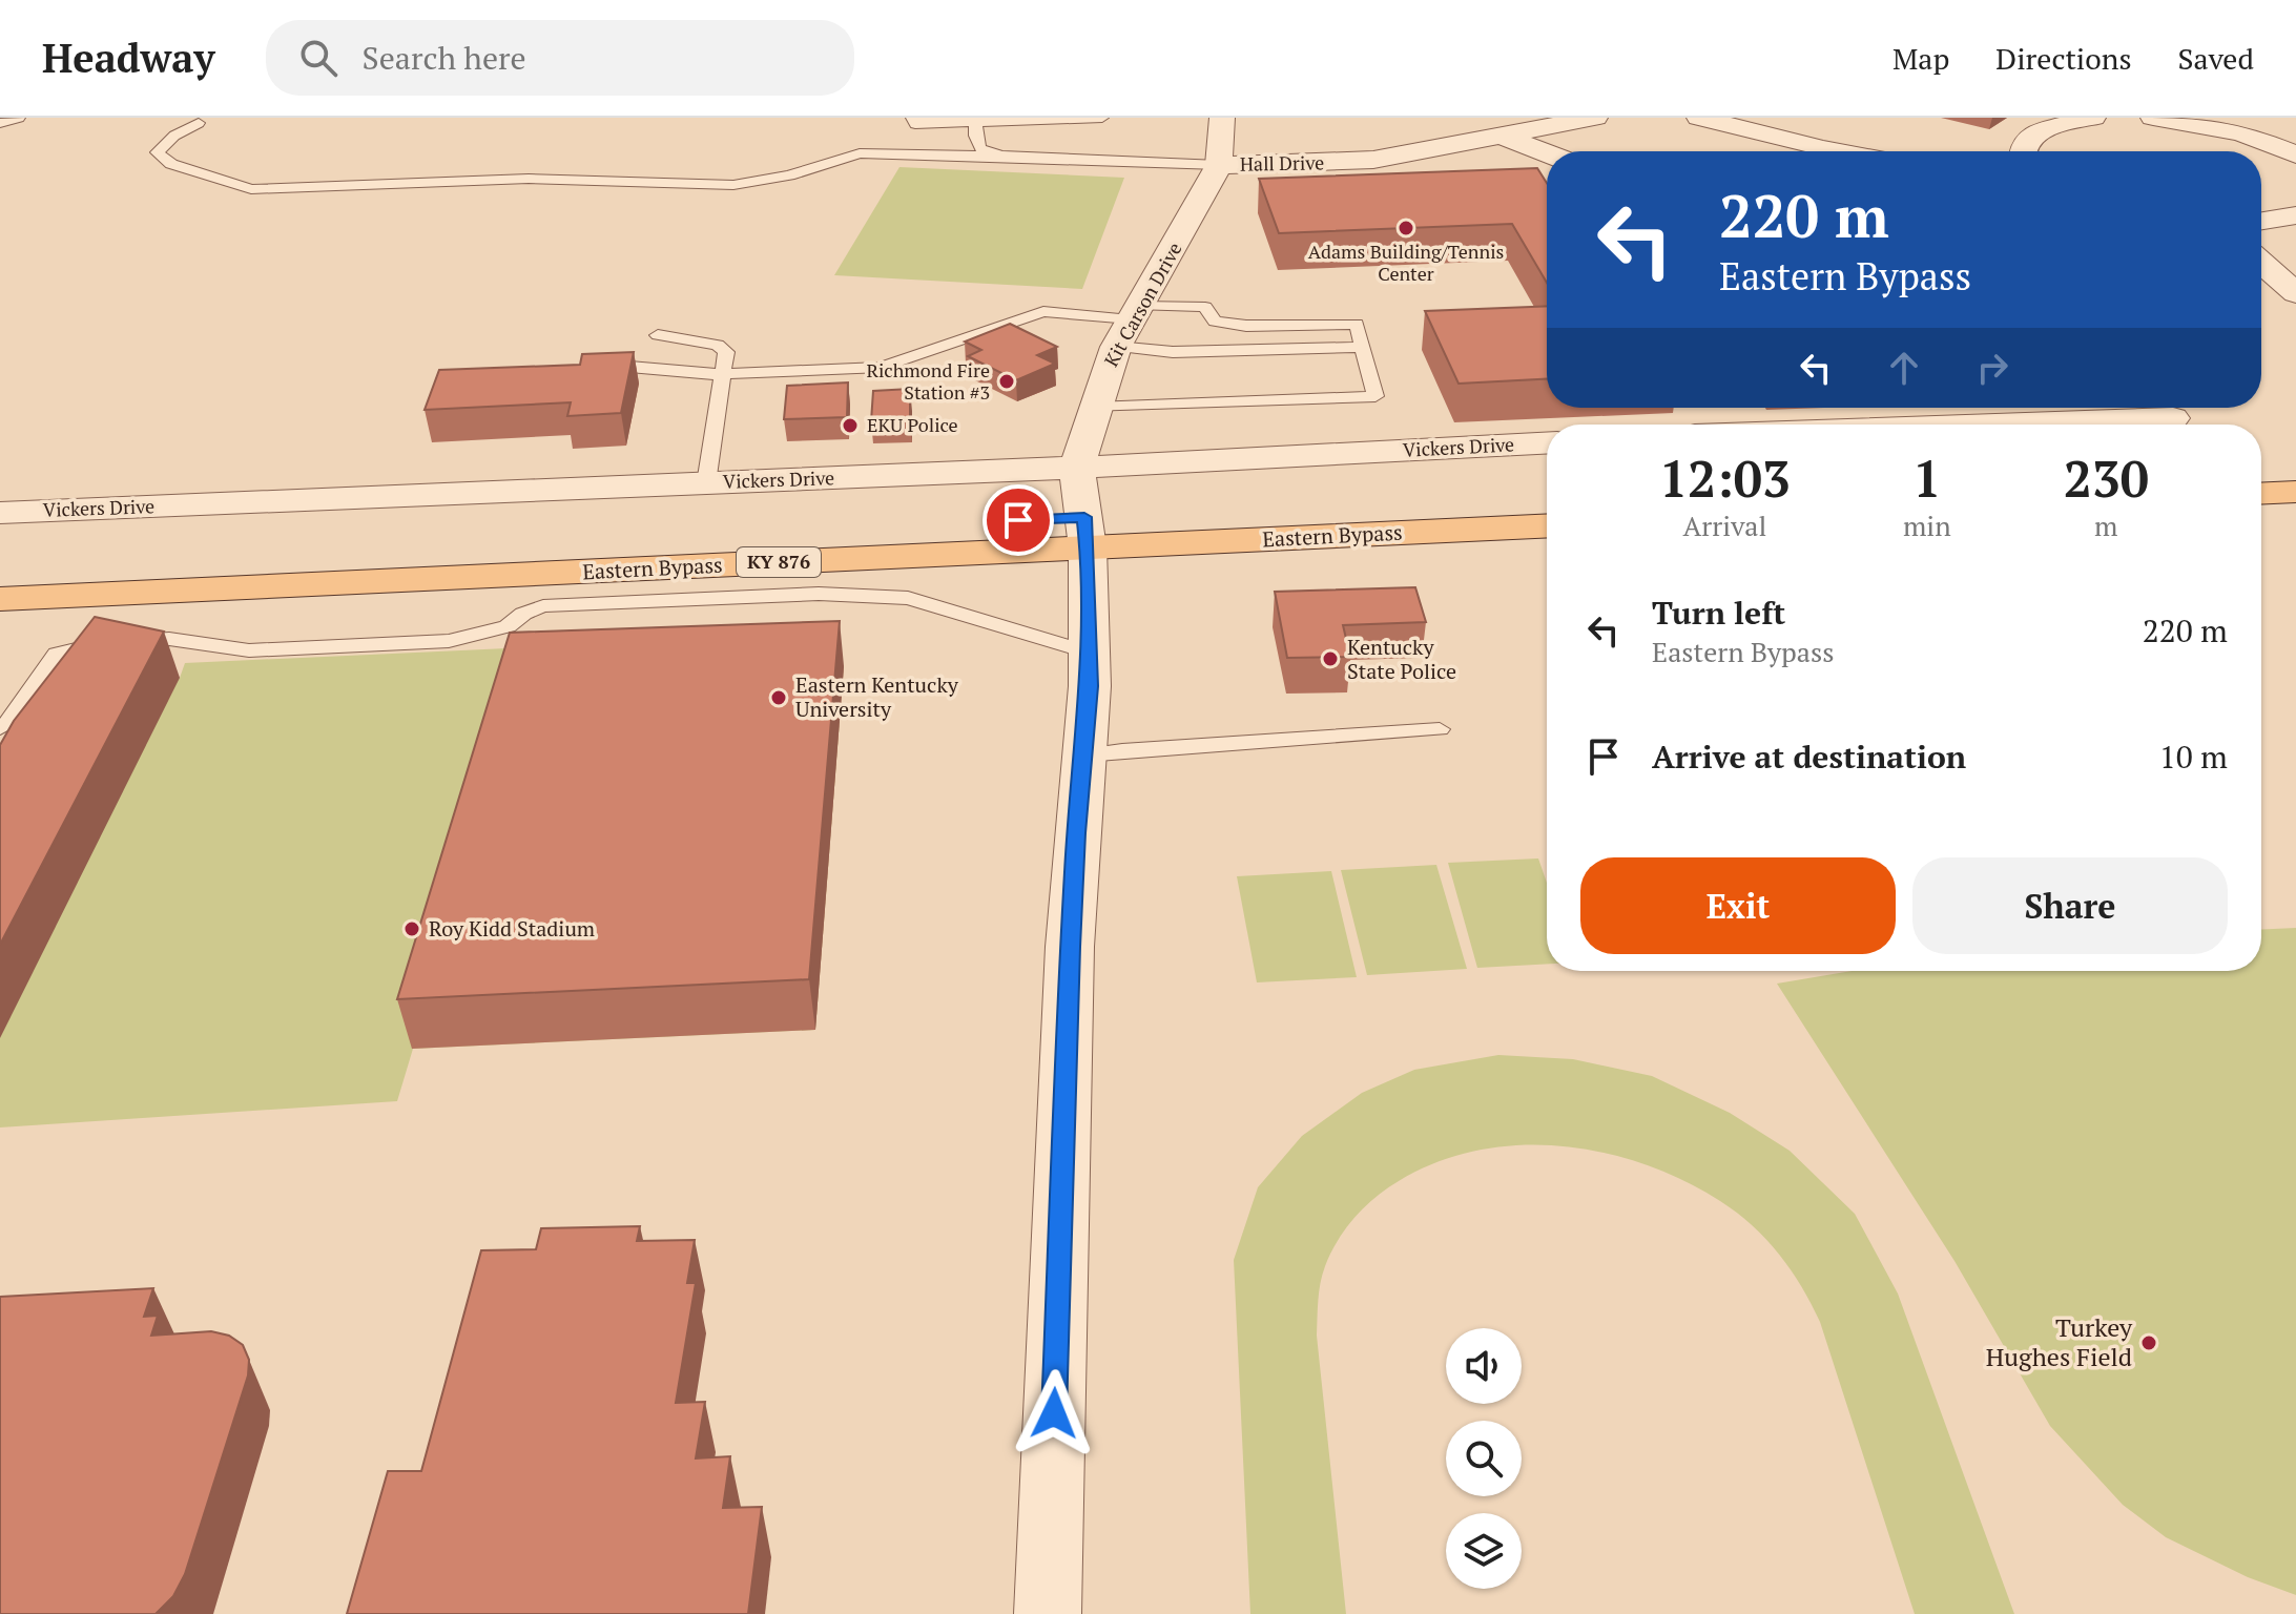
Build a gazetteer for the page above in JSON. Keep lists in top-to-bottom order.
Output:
{
  "streets": {
    "main road": ["Eastern Bypass", "KY 876"],
    "street": ["Hall Drive", "Kit Carson Drive", "Vickers Drive"]
  },
  "crossings": [
    ["Hall Drive", "Kit Carson Drive"],
    ["Kit Carson Drive", "Vickers Drive"],
    ["Kit Carson Drive", "Eastern Bypass"]
  ],
  "places": [
    "Adams Building/Tennis Center",
    "Richmond Fire Station #3",
    "EKU Police",
    "Kentucky State Police",
    "Eastern Kentucky University",
    "Roy Kidd Stadium",
    "Turkey Hughes Field"
  ],
  "page": {
    "header": "Headway",
    "search": "Search here",
    "nav": ["Map", "Directions", "Saved"],
    "turn": ["220 m", "Eastern Bypass"],
    "eta": [
      "12:03",
      "Arrival",
      "1",
      "min",
      "230",
      "m"
    ],
    "list": [
      {
        "name": "Turn left",
        "note": "Eastern Bypass",
        "value": "220 m"
      },
      {
        "name": "Arrive at destination",
        "value": "10 m"
      }
    ],
    "buttons": ["Exit", "Share"]
  }
}
